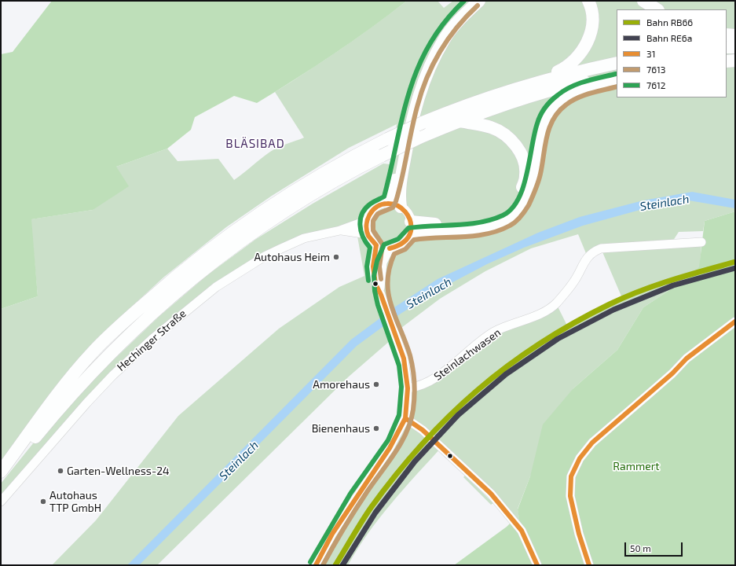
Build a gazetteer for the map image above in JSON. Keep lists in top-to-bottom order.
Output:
{
  "streets": {
    "street": ["Hechinger Straße", "Steinlachwasen"]
  },
  "districts": ["BLÄSIBAD"],
  "water": ["Steinlach"],
  "parks": ["Rammert"],
  "places": [
    "Autohaus Heim",
    "Amorehaus",
    "Bienenhaus",
    "Garten-Wellness-24",
    "Autohaus TTP GmbH"
  ],
  "lines": [
    "transit line 7612",
    "transit line 7613",
    "transit line 31",
    "rail line RB66",
    "rail line RE6a"
  ],
  "legend": [
    "Bahn RB66",
    "Bahn RE6a",
    "31",
    "7613",
    "7612"
  ],
  "scale_bar": "50 m"
}
